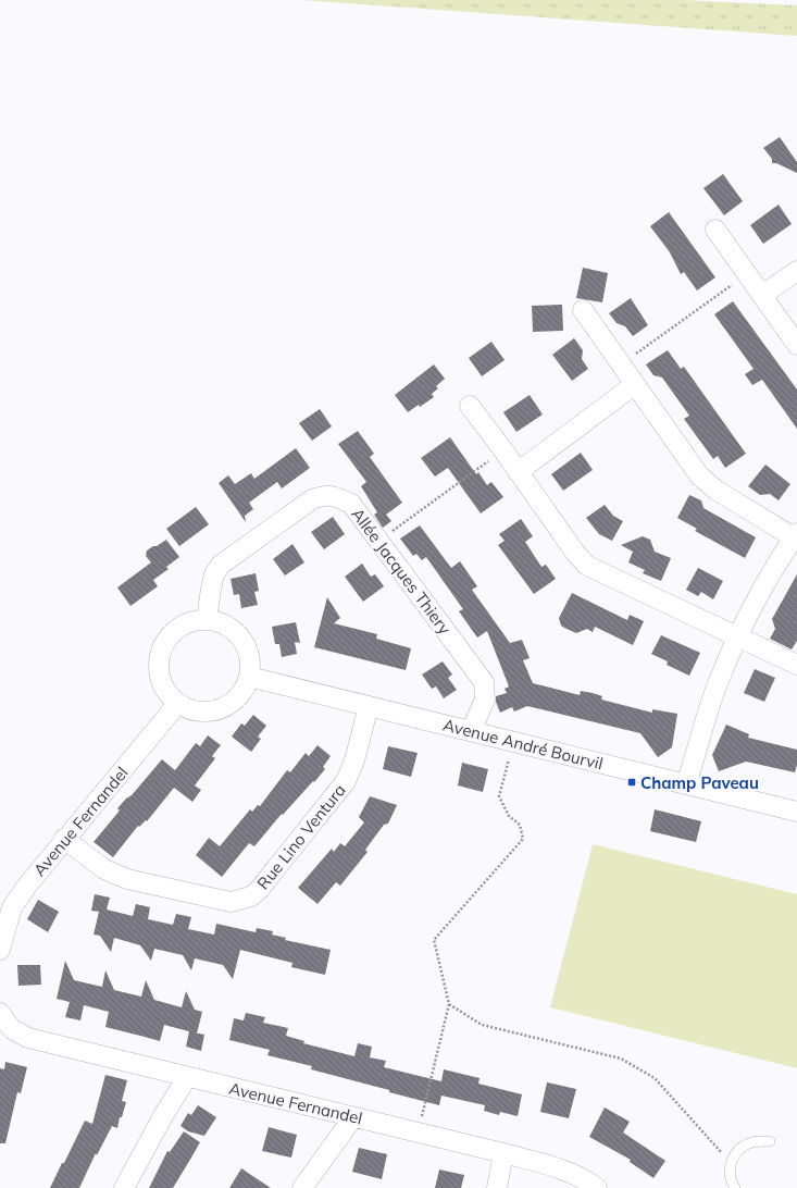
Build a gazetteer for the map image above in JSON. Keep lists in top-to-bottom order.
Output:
{
  "streets": {
    "street": [
      "Allée Jacques Thiery",
      "Avenue André Bourvil",
      "Avenue Fernandel",
      "Rue Lino Ventura"
    ]
  },
  "crossings": [
    ["Allée Jacques Thiery", "Avenue André Bourvil"],
    ["Allée Jacques Thiery", "Avenue Fernandel"],
    ["Avenue André Bourvil", "Avenue Fernandel"],
    ["Avenue André Bourvil", "Rue Lino Ventura"],
    ["Avenue Fernandel", "Rue Lino Ventura"]
  ],
  "places": {
    "transit": ["Champ Paveau"]
  }
}
